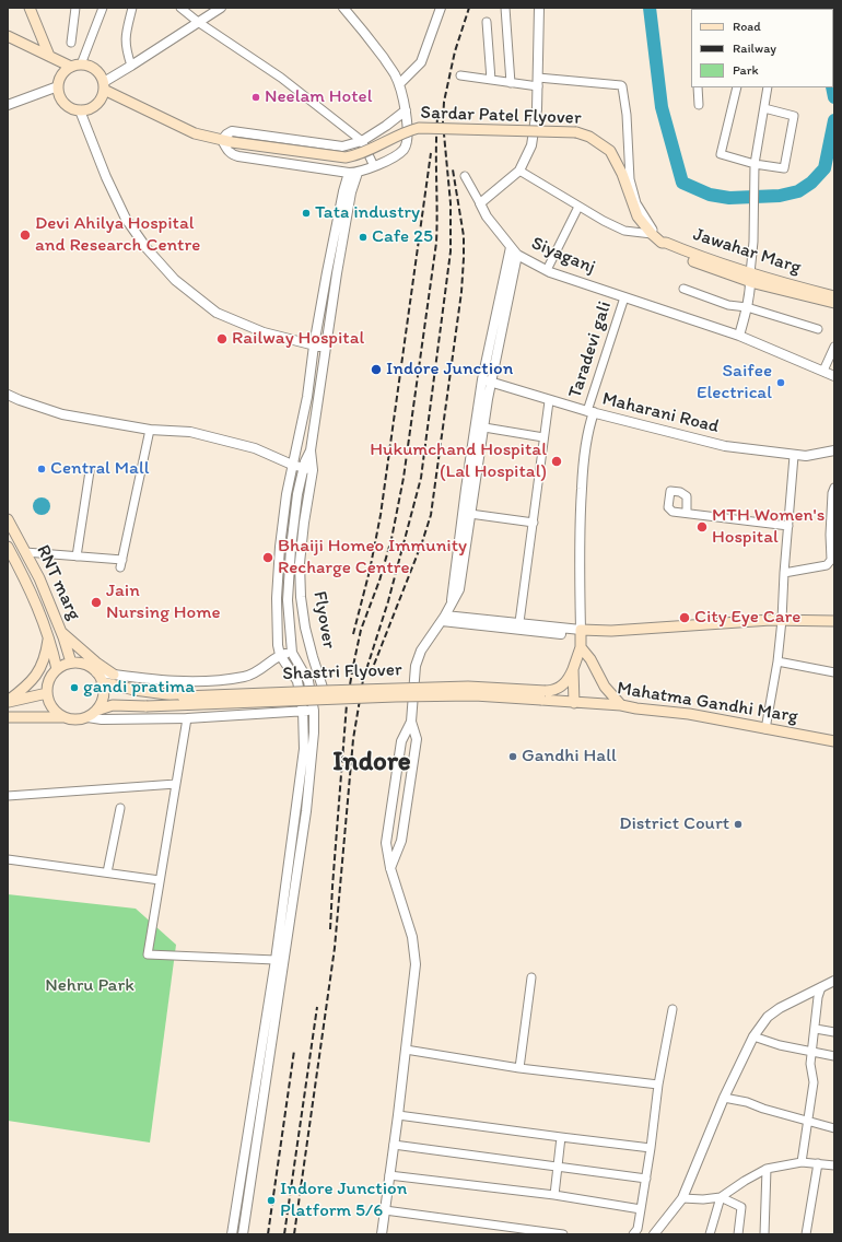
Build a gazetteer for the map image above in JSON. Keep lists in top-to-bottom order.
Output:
{
  "streets": {
    "main road": [
      "Sardar Patel Flyover",
      "Jawahar Marg",
      "RNT marg",
      "Shastri Flyover",
      "Mahatma Gandhi Marg"
    ],
    "street": [
      "Siyaganj",
      "Taradevi gali",
      "Maharani Road",
      "Flyover"
    ]
  },
  "crossings": [
    ["Siyaganj", "Taradevi gali"],
    ["Taradevi gali", "Maharani Road"],
    ["RNT marg", "Shastri Flyover"],
    ["Flyover", "Shastri Flyover"],
    ["Shastri Flyover", "Mahatma Gandhi Marg"]
  ],
  "districts": ["Indore"],
  "parks": ["Nehru Park"],
  "places": [
    "Neelam Hotel",
    "Tata industry",
    "Devi Ahilya Hospital and Research Centre",
    "Cafe 25",
    "Railway Hospital",
    "Indore Junction",
    "Saifee Electrical",
    "Hukumchand Hospital (Lal Hospital)",
    "Central Mall",
    "MTH Women's Hospital",
    "Bhaiji Homeo Immunity Recharge Centre",
    "Jain Nursing Home",
    "City Eye Care",
    "gandi pratima",
    "Gandhi Hall",
    "District Court",
    "Indore Junction Platform 5/6"
  ],
  "legend": ["Road", "Railway", "Park"]
}
